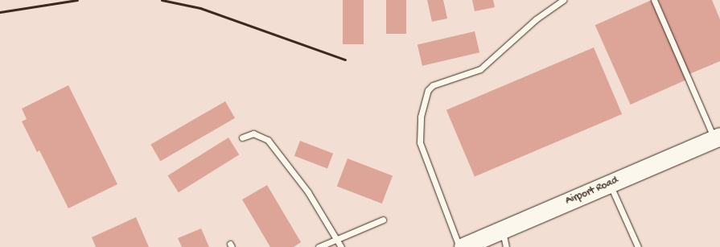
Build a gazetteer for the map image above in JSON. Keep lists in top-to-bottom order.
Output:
{
  "streets": {
    "highway": ["Airport Road"]
  }
}
